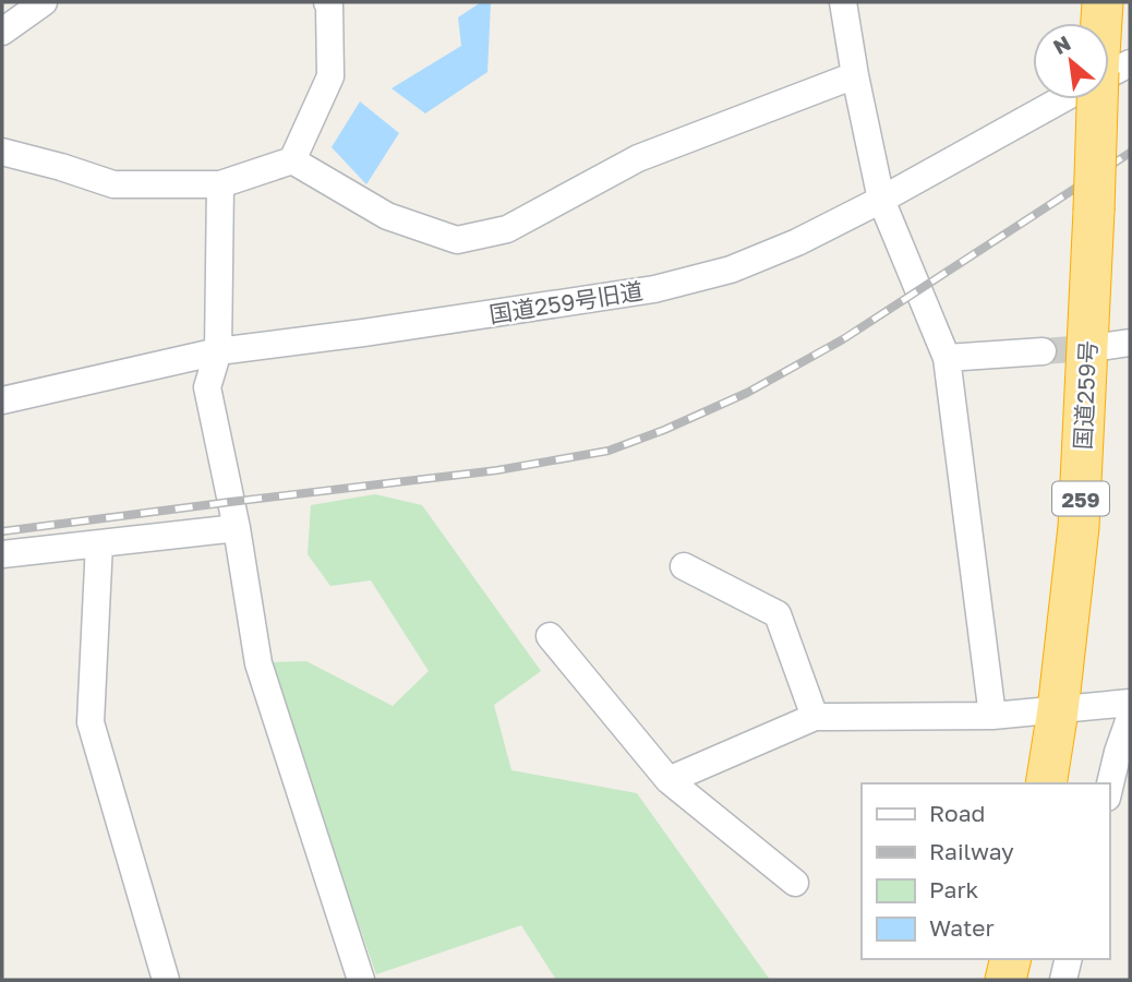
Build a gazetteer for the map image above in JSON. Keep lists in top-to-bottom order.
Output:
{
  "streets": {
    "highway": ["国道259号", "259"],
    "street": ["国道259号旧道"]
  },
  "legend": [
    "Road",
    "Railway",
    "Park",
    "Water"
  ],
  "north": "top left"
}
